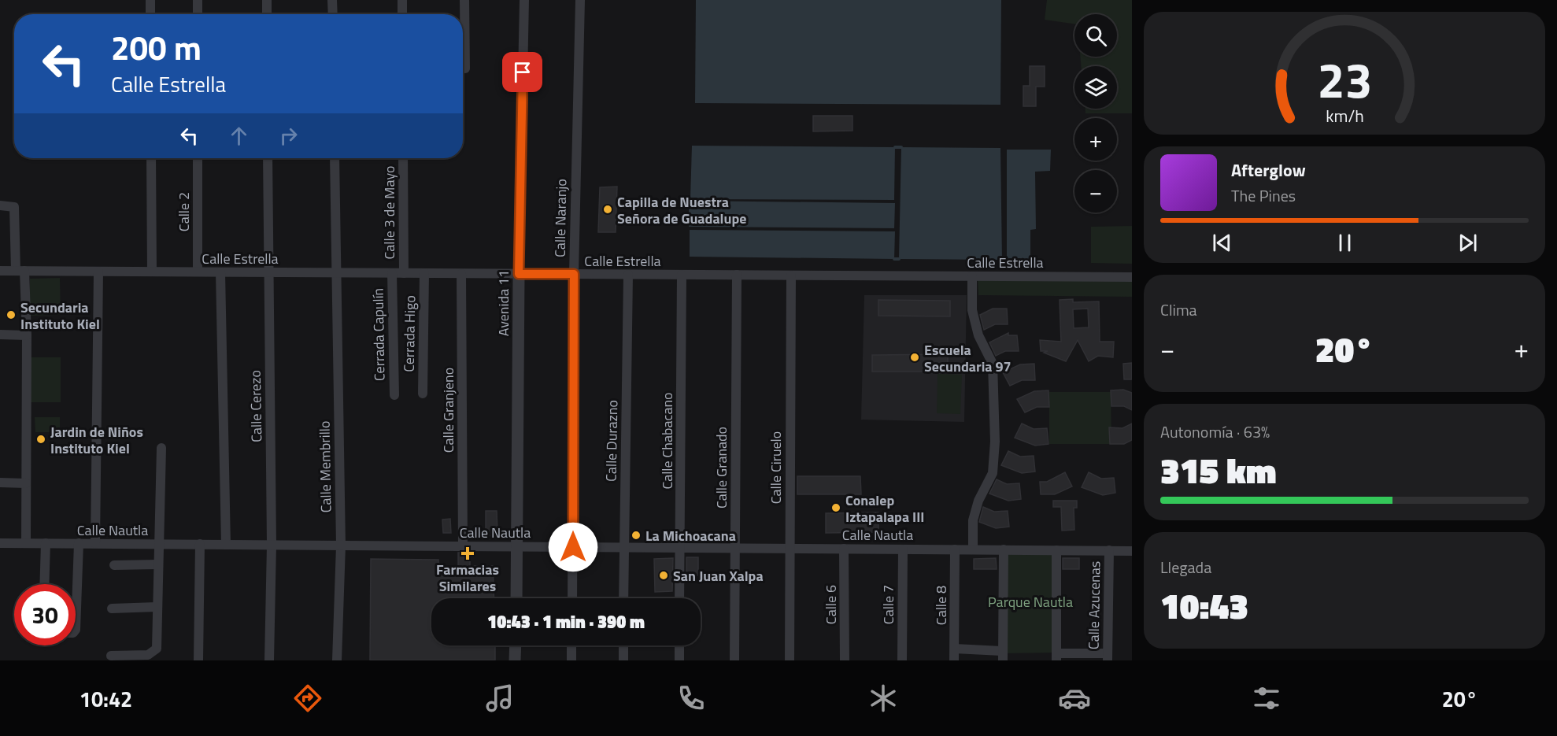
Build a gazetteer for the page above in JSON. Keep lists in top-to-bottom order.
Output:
{
  "streets": {
    "street": [
      "Calle 2",
      "Calle 3 de Mayo",
      "Calle Naranjo",
      "Calle Estrella",
      "Avenida 11",
      "Cerrada Higo",
      "Cerrada Capulín",
      "Calle Cerezo",
      "Calle Granjeno",
      "Calle Durazno",
      "Calle Chabacano",
      "Calle Membrillo",
      "Calle Granado",
      "Calle Ciruelo",
      "Calle Nautla",
      "Calle 6",
      "Calle 7",
      "Calle 8",
      "Calle Azucenas"
    ]
  },
  "crossings": [
    ["Calle 2", "Calle Estrella"],
    ["Calle 3 de Mayo", "Calle Estrella"],
    ["Calle Naranjo", "Calle Estrella"],
    ["Calle Naranjo", "Calle Nautla"],
    ["Calle Estrella", "Avenida 11"],
    ["Calle Estrella", "Cerrada Higo"],
    ["Calle Estrella", "Cerrada Capulín"],
    ["Calle Estrella", "Calle Cerezo"],
    ["Calle Estrella", "Calle Granjeno"],
    ["Calle Estrella", "Calle Durazno"],
    ["Calle Estrella", "Calle Chabacano"],
    ["Calle Estrella", "Calle Membrillo"],
    ["Calle Estrella", "Calle Granado"],
    ["Calle Estrella", "Calle Ciruelo"],
    ["Avenida 11", "Calle Nautla"],
    ["Calle Cerezo", "Calle Nautla"],
    ["Calle Granjeno", "Calle Nautla"],
    ["Calle Durazno", "Calle Nautla"],
    ["Calle Chabacano", "Calle Nautla"],
    ["Calle Membrillo", "Calle Nautla"],
    ["Calle Granado", "Calle Nautla"],
    ["Calle Ciruelo", "Calle Nautla"],
    ["Calle Nautla", "Calle 6"],
    ["Calle Nautla", "Calle 7"],
    ["Calle Nautla", "Calle 8"],
    ["Calle Nautla", "Calle Azucenas"]
  ],
  "parks": ["Parque Nautla"],
  "places": {
    "other": [
      "Capilla de Nuestra Señora de Guadalupe",
      "Secundaria Instituto Kiel",
      "Escuela Secundaria 97",
      "Jardin de Niños Instituto Kiel",
      "Conalep Iztapalapa III",
      "La Michoacana",
      "San Juan Xalpa"
    ],
    "health": ["Farmacias Similares"]
  },
  "page": {
    "map_buttons": ["+", "−"],
    "turn": ["200 m", "Calle Estrella"],
    "song": ["Afterglow", "The Pines"],
    "tile": [
      "Clima",
      ["Autonomía · 63%", "315 km"],
      ["Llegada", "10:43"]
    ],
    "heat": ["−", "20°", "+"],
    "limit": "30",
    "trip": "10:43 · 1 min · 390 m",
    "tabs": ["10:42", "20°"],
    "gauge": ["23", "km/h"]
  }
}
